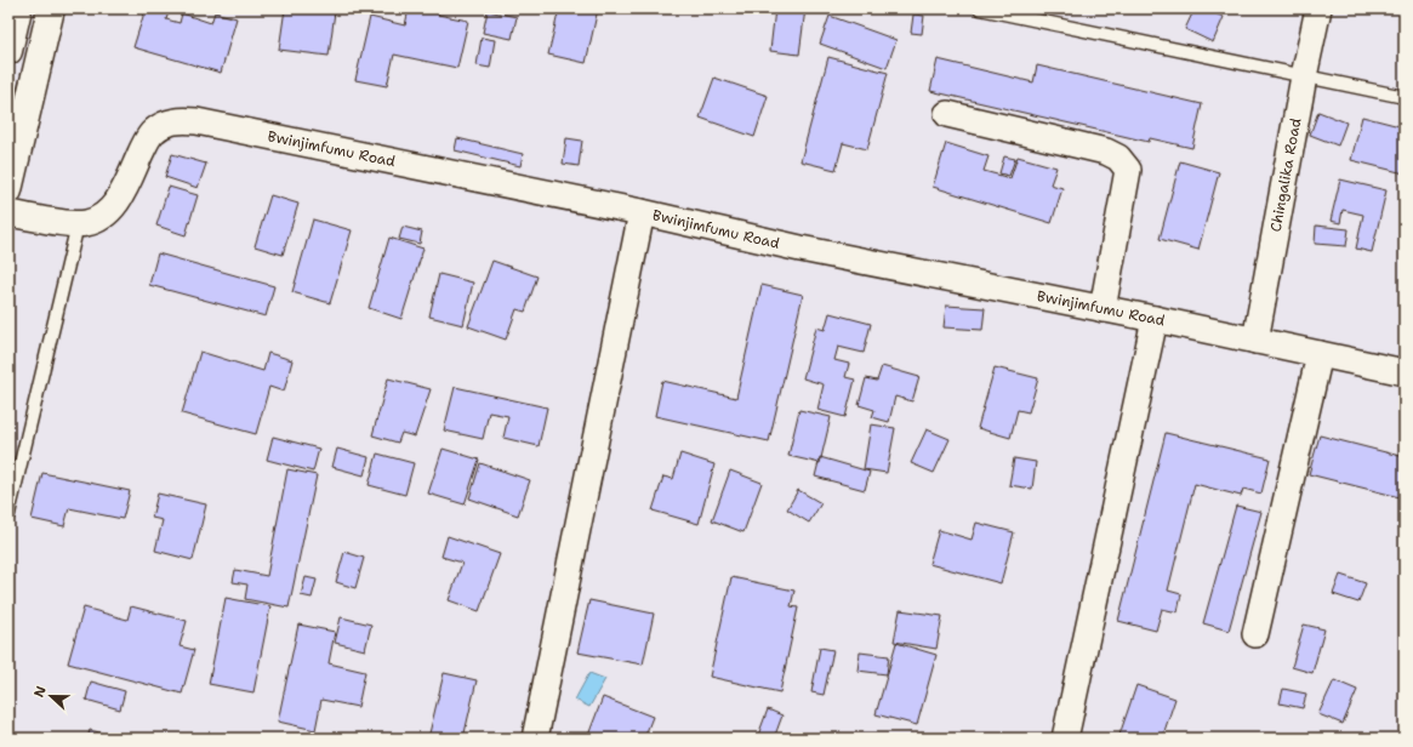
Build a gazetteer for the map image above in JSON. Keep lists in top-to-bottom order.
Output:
{
  "streets": {
    "street": ["Bwinjimfumu Road", "Chingalika Road"]
  },
  "crossings": [
    ["Bwinjimfumu Road", "Chingalika Road"]
  ],
  "north": "left"
}
